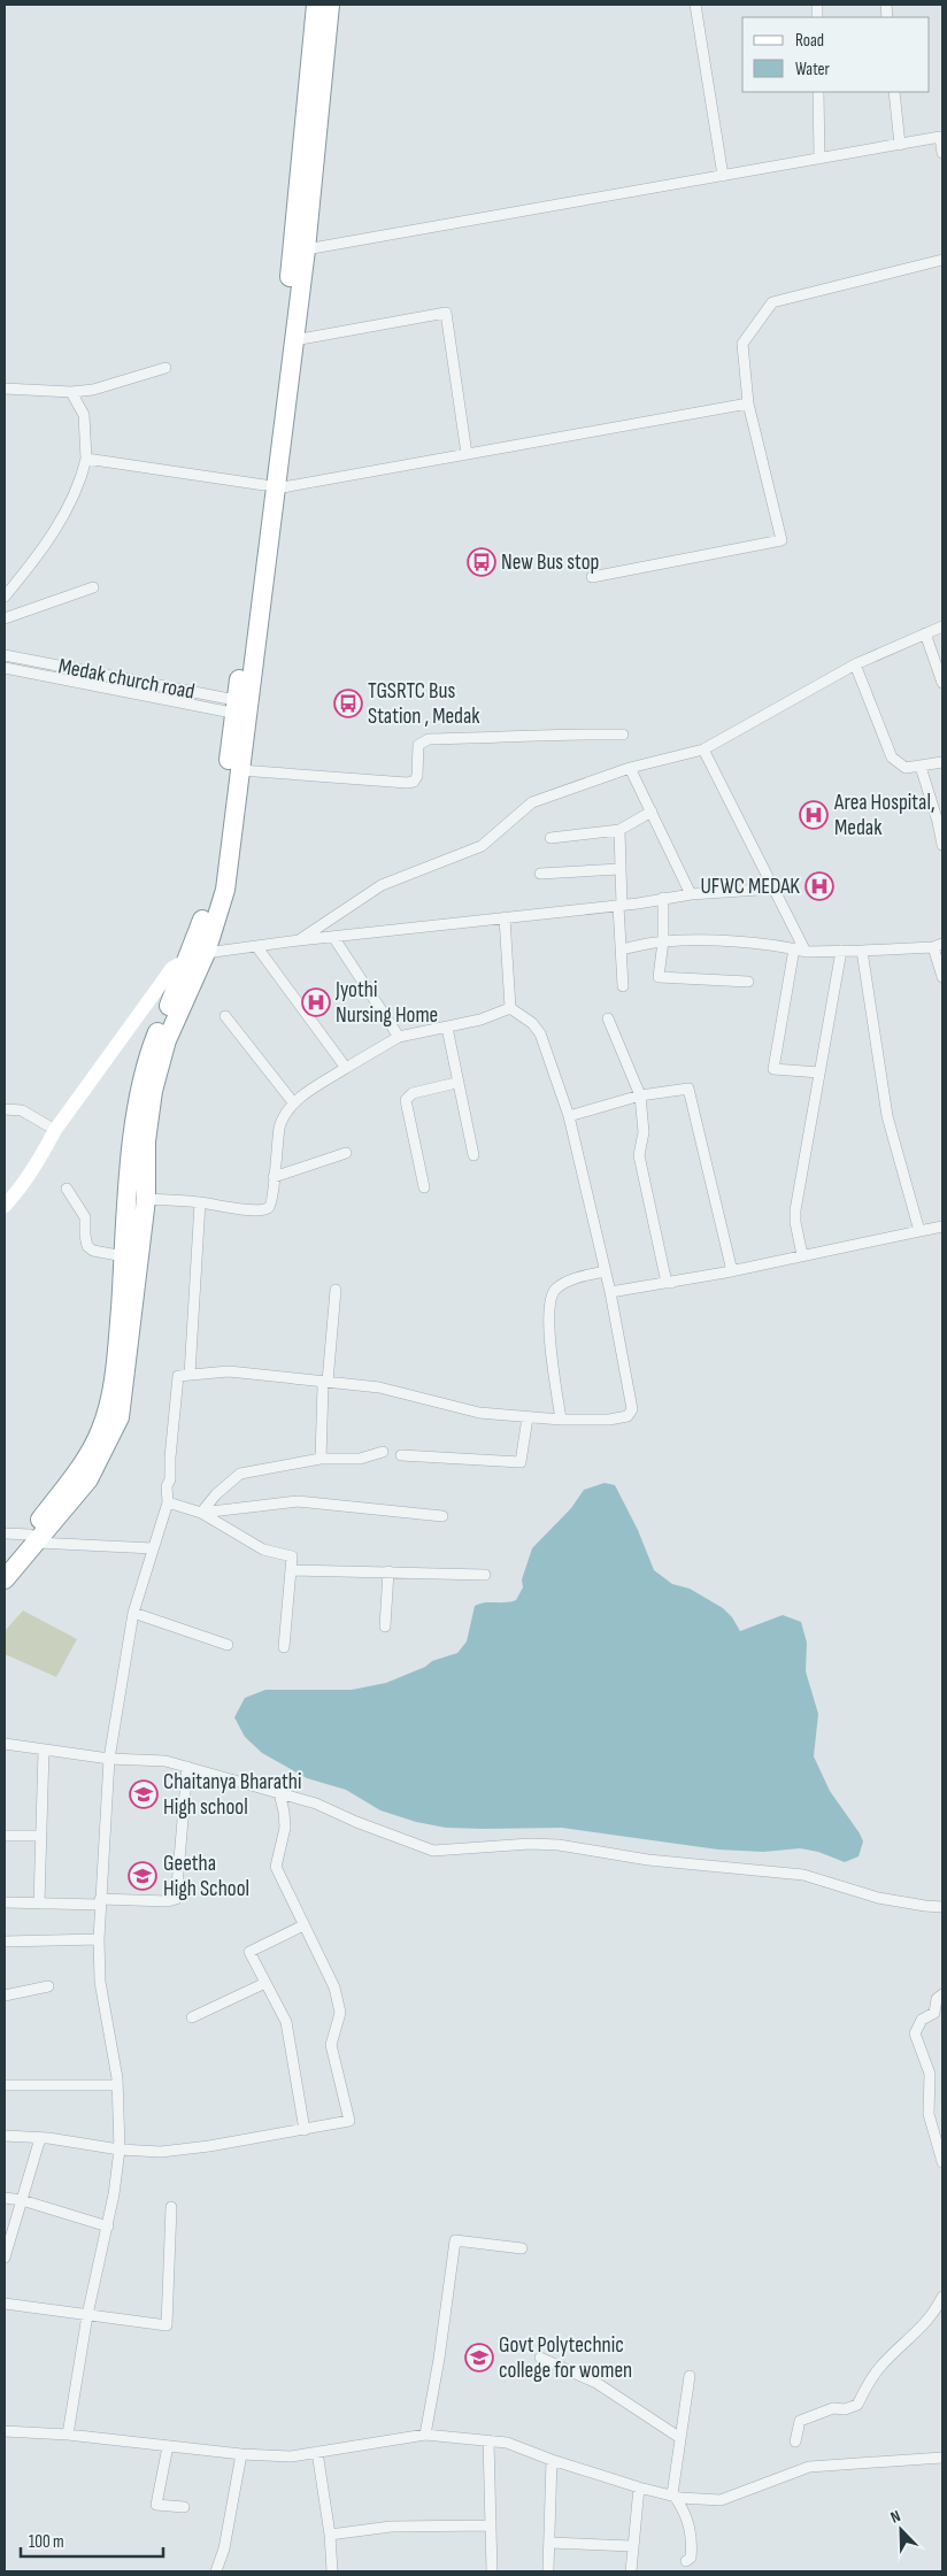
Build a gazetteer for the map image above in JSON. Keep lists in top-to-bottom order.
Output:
{
  "streets": {
    "street": ["Medak church road"]
  },
  "places": {
    "bus stop": ["New Bus stop", "TGSRTC Bus Station , Medak"],
    "hospital": ["Area Hospital, Medak", "UFWC MEDAK", "Jyothi Nursing Home"],
    "school or university": ["Chaitanya Bharathi High school", "Geetha High School", "Govt Polytechnic college for women"]
  },
  "legend": ["Road", "Water"],
  "scale_bar": "100 m",
  "north": "top left"
}
